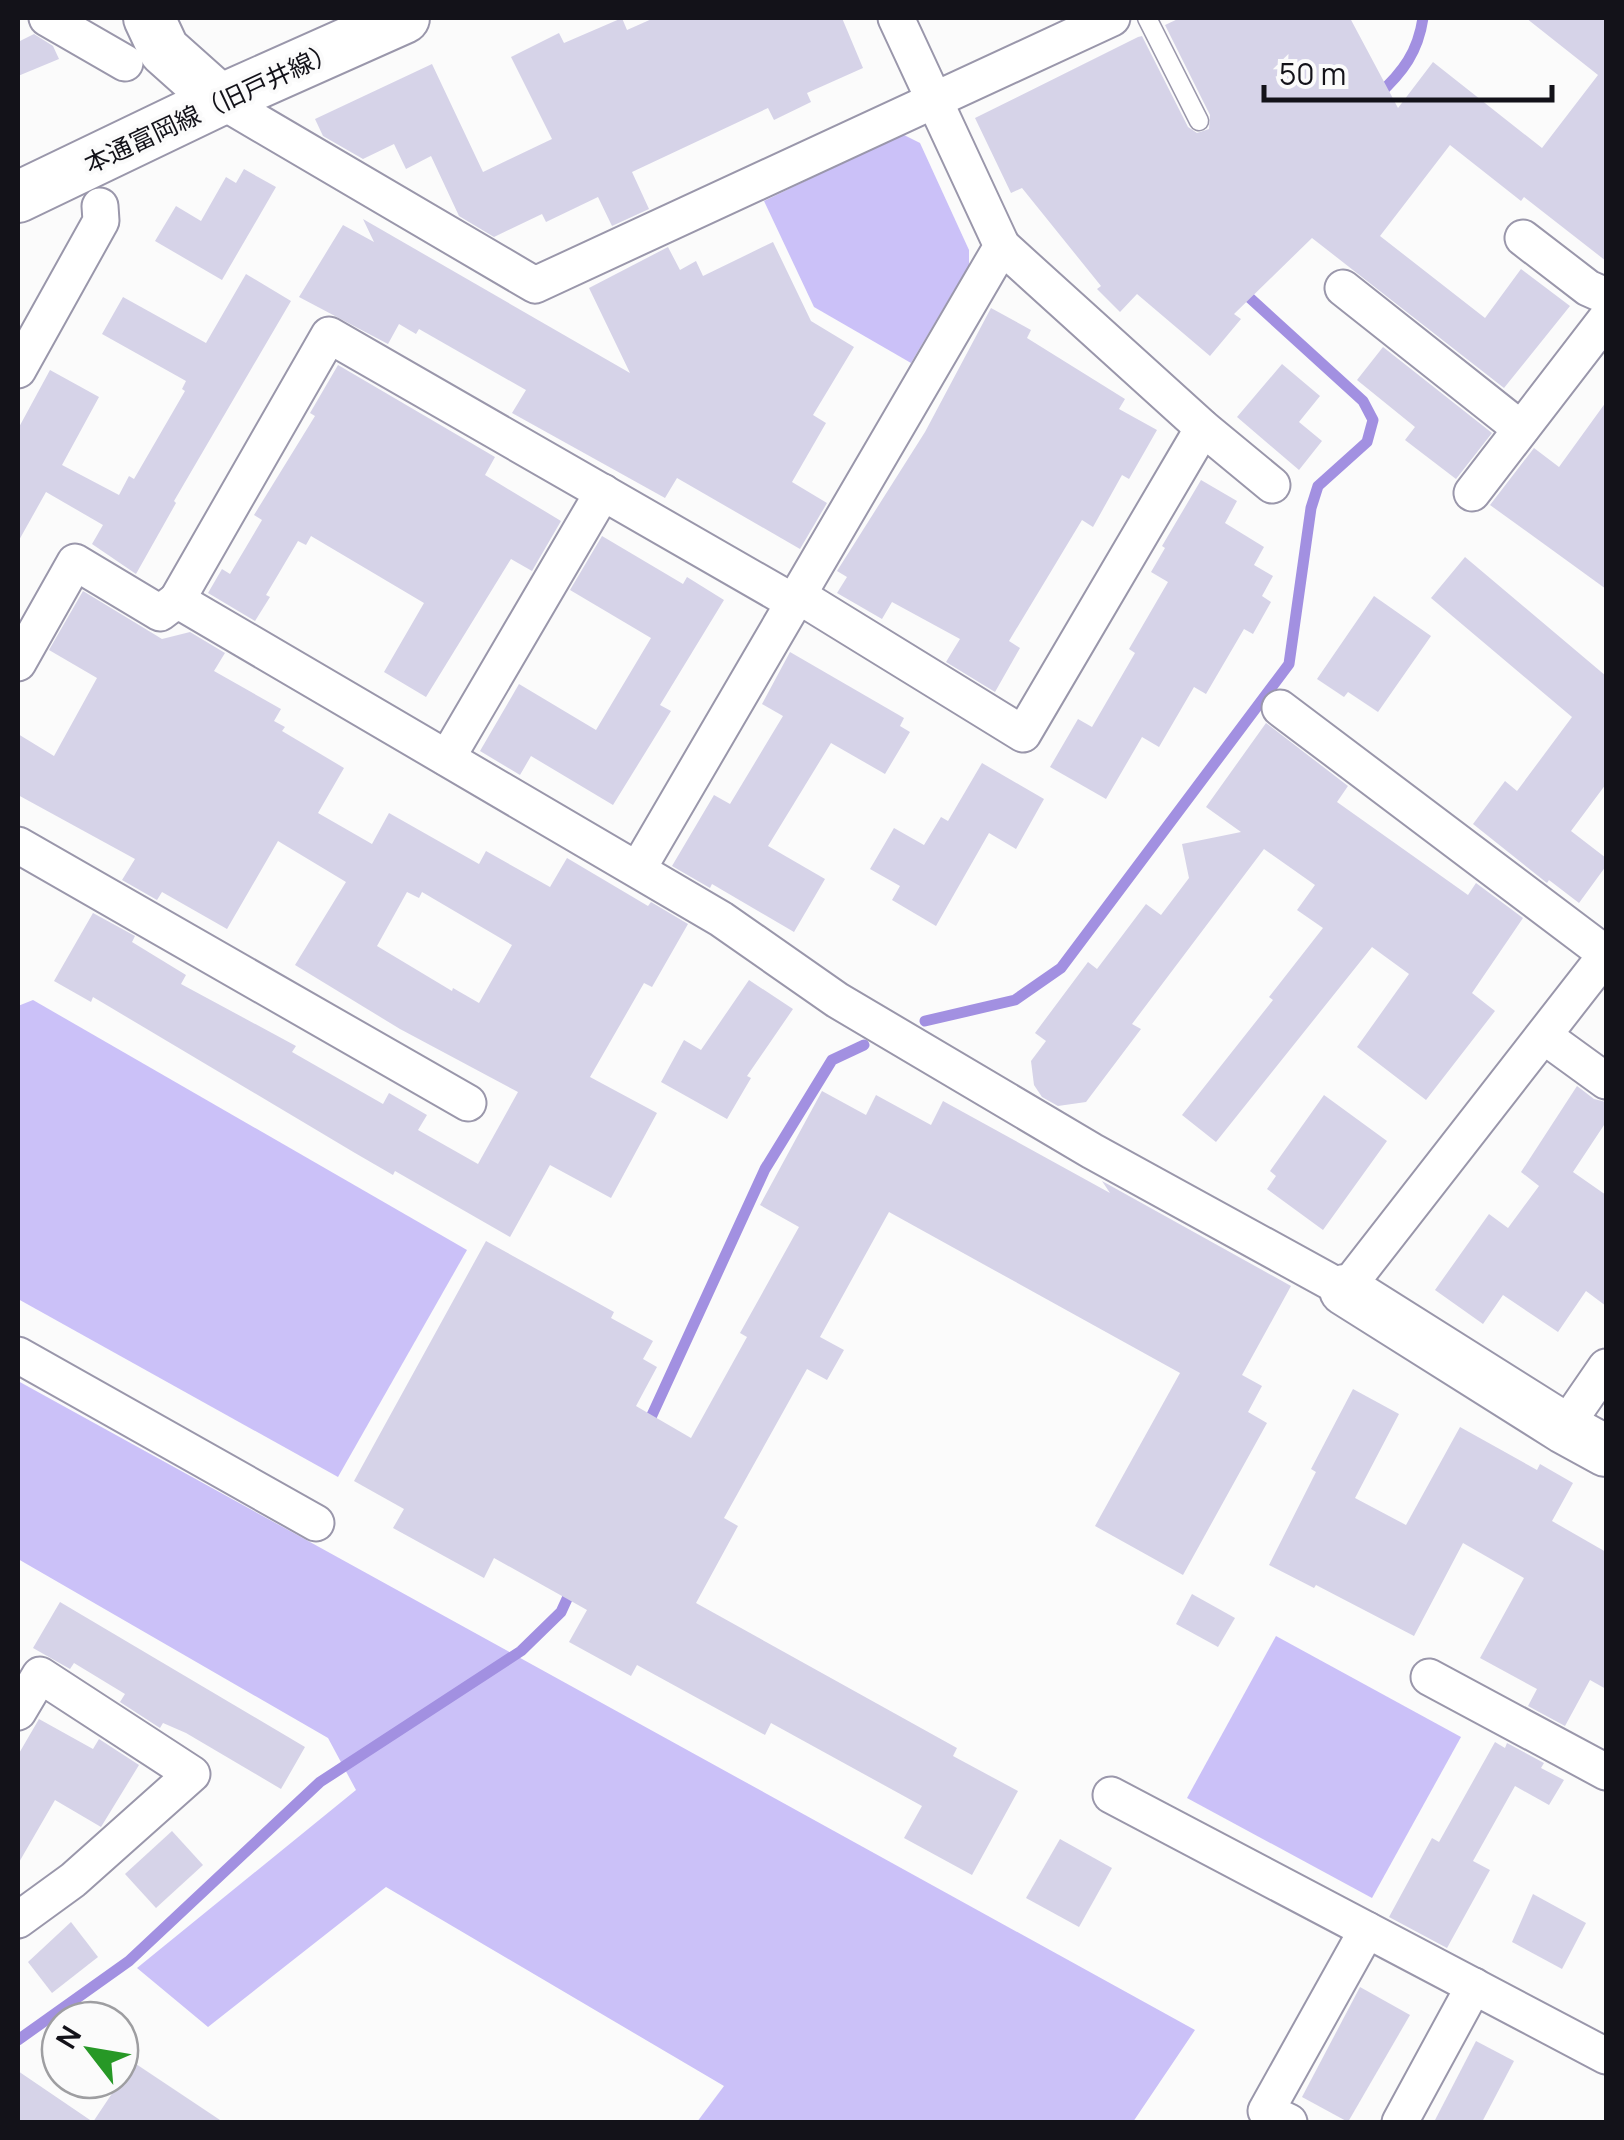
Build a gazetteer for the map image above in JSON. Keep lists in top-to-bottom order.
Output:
{
  "streets": {
    "street": ["本通富岡線（旧戸井線）"]
  },
  "scale_bar": "50 m",
  "north": "top left"
}
